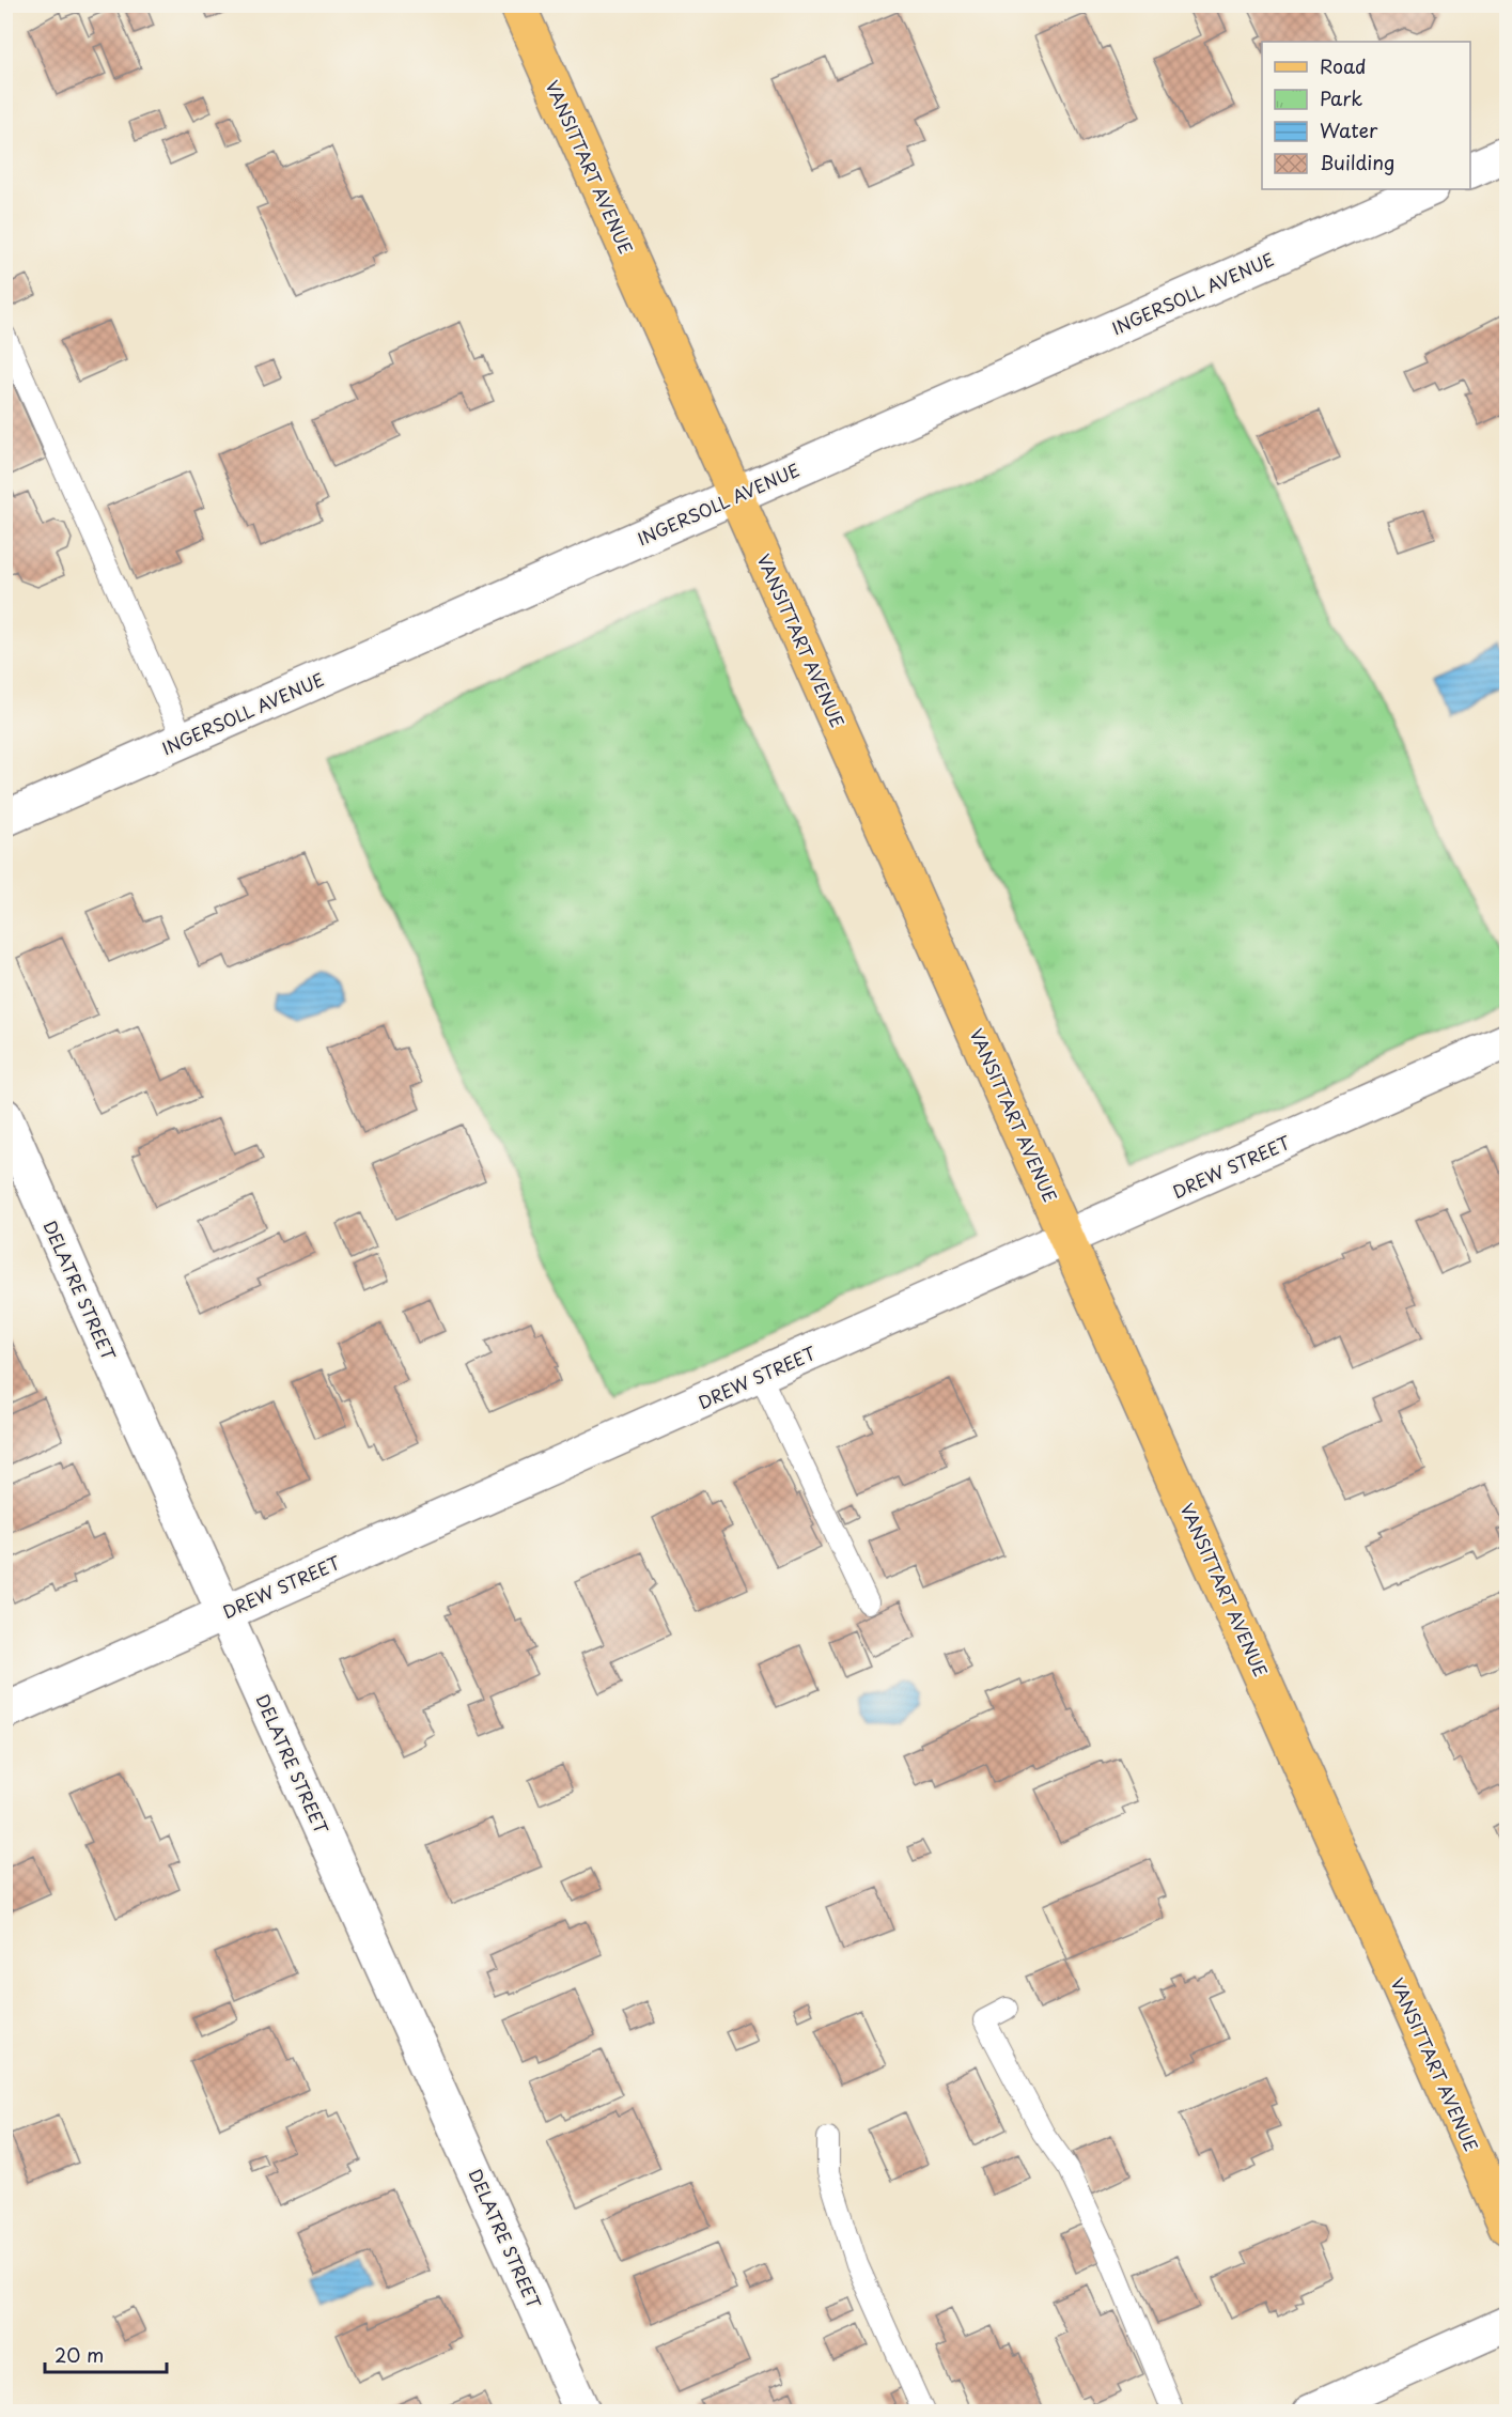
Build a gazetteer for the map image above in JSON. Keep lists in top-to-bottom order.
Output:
{
  "streets": {
    "main road": ["VANSITTART AVENUE"],
    "street": ["INGERSOLL AVENUE", "DREW STREET", "DELATRE STREET"]
  },
  "crossings": [
    ["VANSITTART AVENUE", "INGERSOLL AVENUE"],
    ["VANSITTART AVENUE", "DREW STREET"],
    ["DREW STREET", "DELATRE STREET"]
  ],
  "legend": [
    "Road",
    "Park",
    "Water",
    "Building"
  ],
  "scale_bar": "20 m"
}
